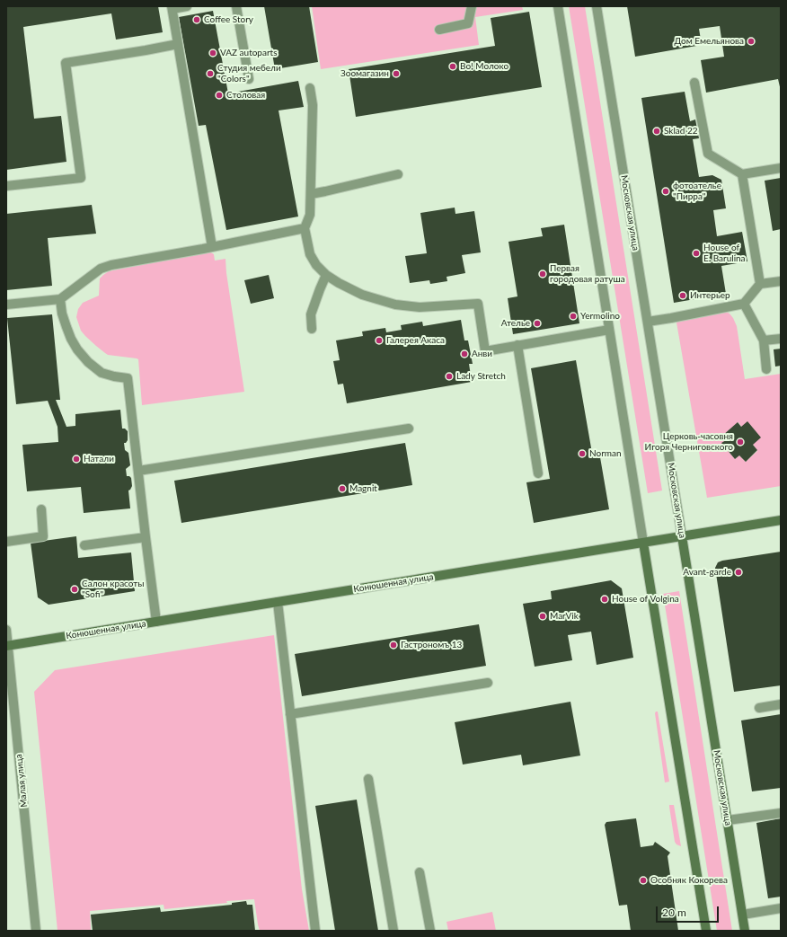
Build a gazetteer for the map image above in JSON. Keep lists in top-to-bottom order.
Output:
{
  "streets": {
    "main road": ["Московская улица", "Конюшенная улица"],
    "street": ["Малая улица"]
  },
  "crossings": [
    ["Московская улица", "Конюшенная улица"],
    ["Конюшенная улица", "Малая улица"]
  ],
  "places": [
    "Coffee Story",
    "Дом Емельянова",
    "VAZ autoparts",
    "Во! Молоко",
    "Студия мебели \"Colors\"",
    "Зоомагазин",
    "Столовая",
    "Sklad 22",
    "фотоателье \"Пирра\"",
    "House of E. Barulina",
    "Первая городовая ратуша",
    "Интерьер",
    "Yermolino",
    "Ателье",
    "Галерея Акаса",
    "Анви",
    "Lady Stretch",
    "Церковь-часовня Игоря Черниговского",
    "Norman",
    "Натали",
    "Magnit",
    "Avant-garde",
    "Салон красоты \"Sofi\"",
    "House of Volgina",
    "MarVik",
    "Гастрономъ 13",
    "Особняк Кокорева"
  ],
  "scale_bar": "20 m"
}
